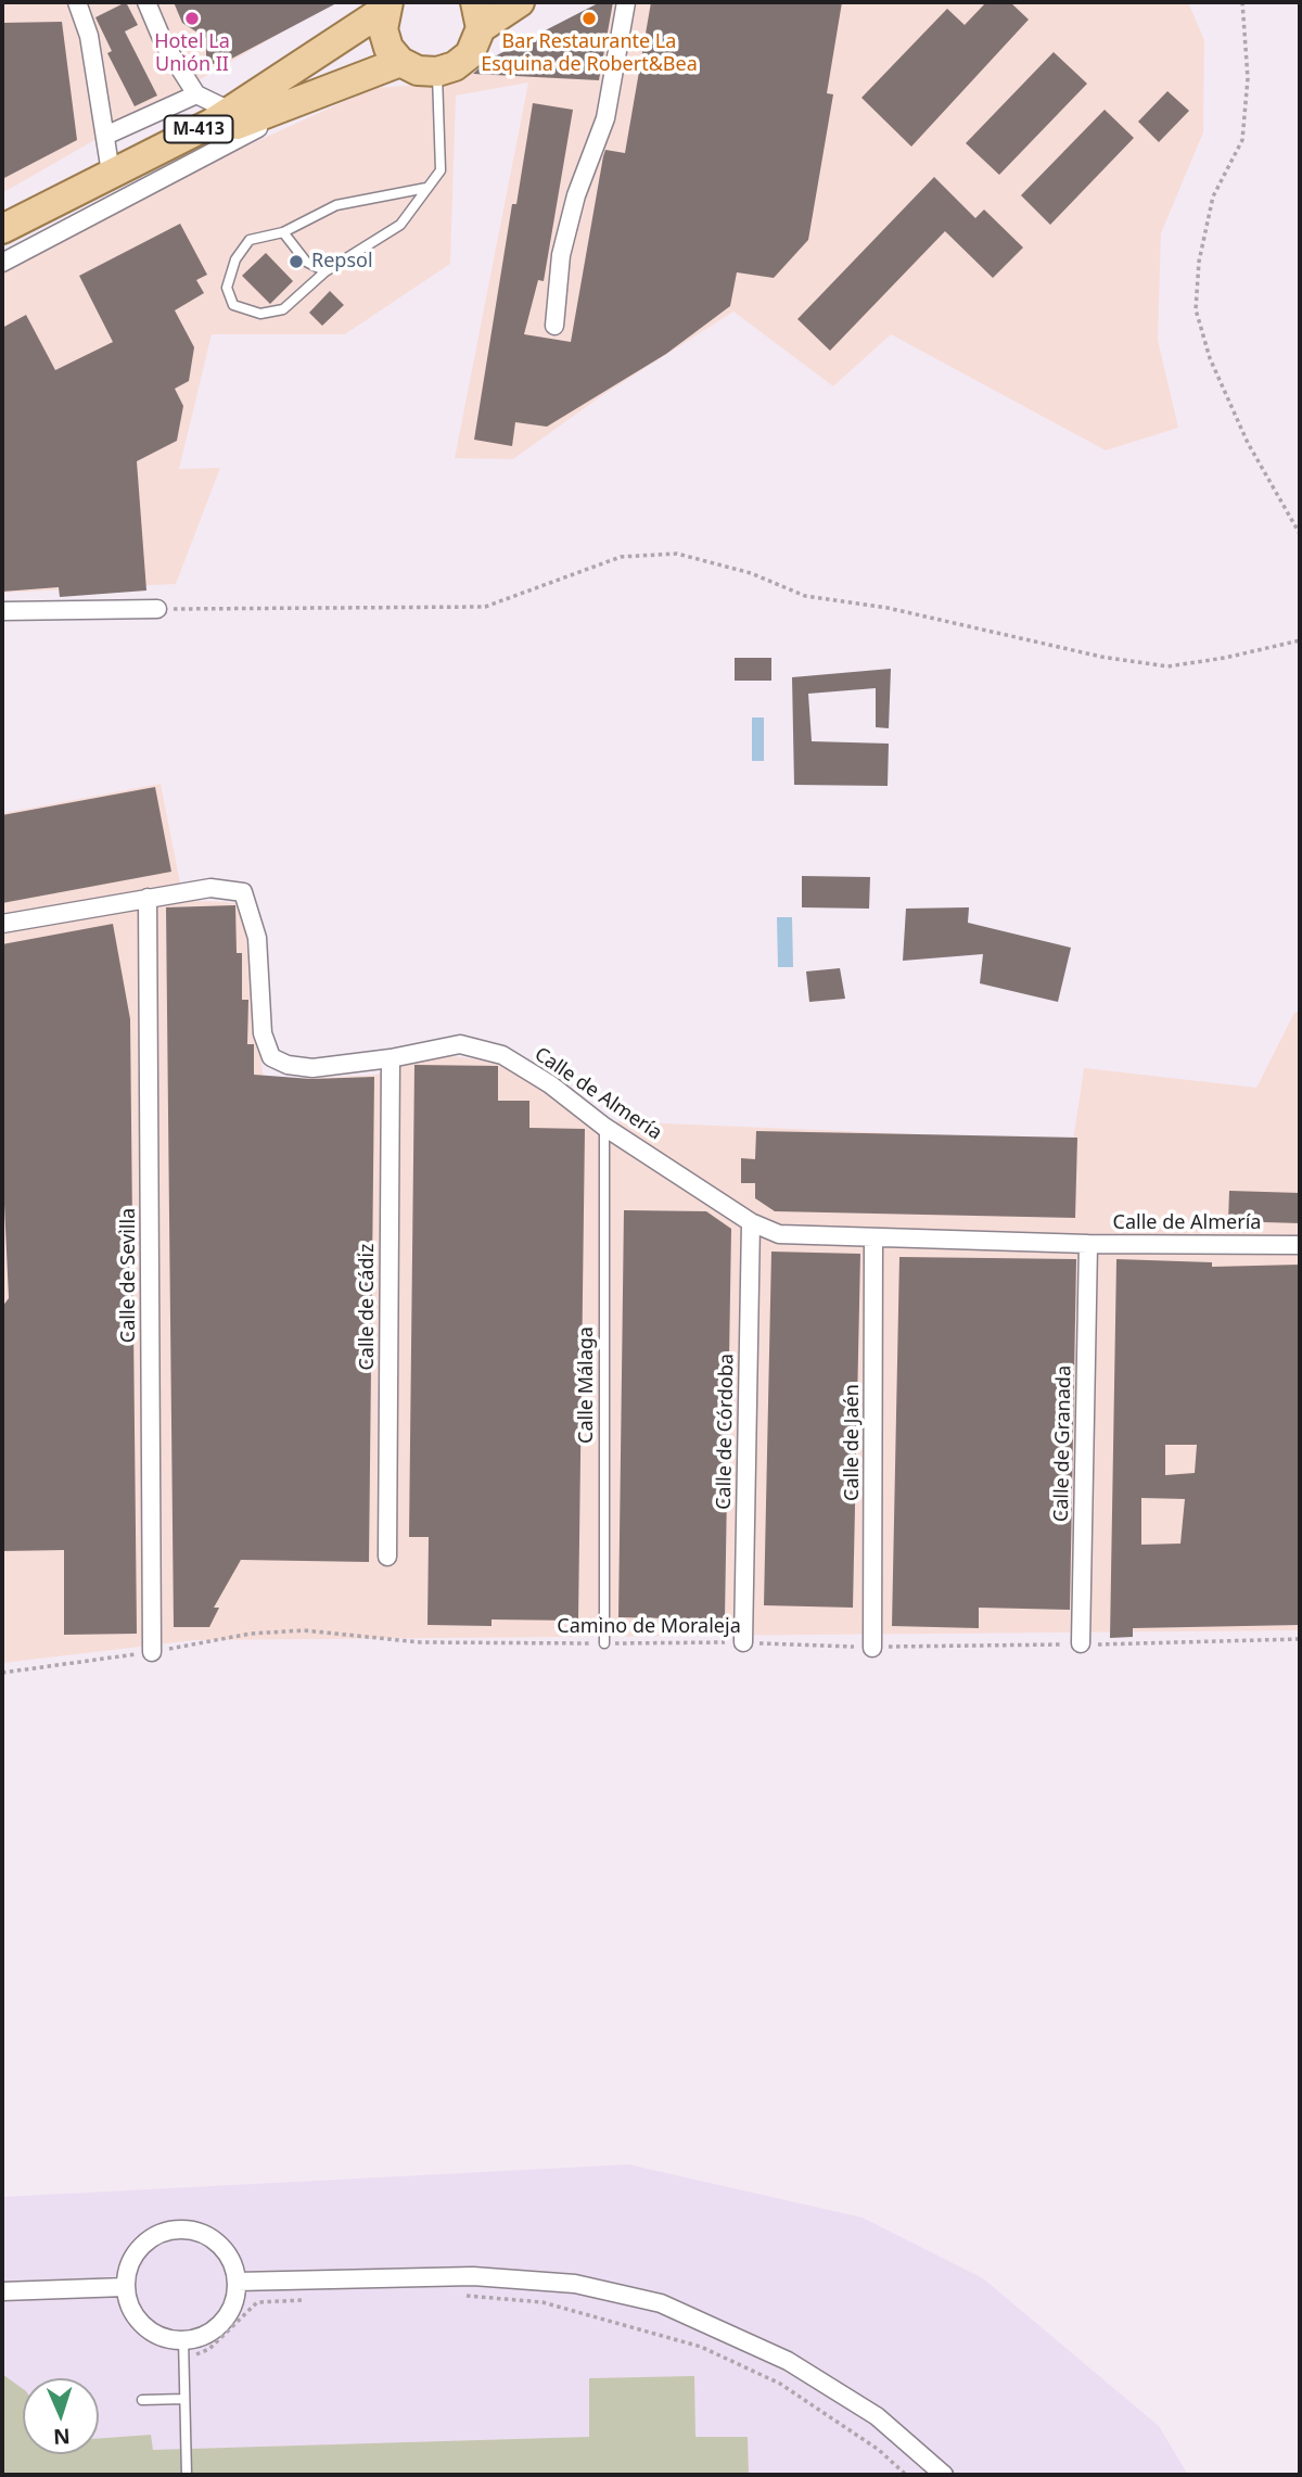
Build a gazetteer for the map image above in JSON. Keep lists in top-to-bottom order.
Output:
{
  "streets": {
    "main road": ["M-413"],
    "street": [
      "Calle de Almería",
      "Calle de Sevilla",
      "Calle de Cádiz",
      "Calle de Córdoba",
      "Calle de Jaén",
      "Calle de Granada"
    ],
    "lane": ["Calle Málaga"],
    "path": ["Camino de Moraleja"]
  },
  "crossings": [
    ["Calle de Almería", "Calle de Sevilla"],
    ["Calle de Almería", "Calle de Cádiz"],
    ["Calle de Almería", "Calle Málaga"],
    ["Calle de Almería", "Calle de Córdoba"],
    ["Calle de Almería", "Calle de Jaén"],
    ["Calle de Almería", "Calle de Granada"],
    ["Calle de Sevilla", "Camino de Moraleja"],
    ["Calle Málaga", "Camino de Moraleja"],
    ["Calle de Córdoba", "Camino de Moraleja"],
    ["Calle de Jaén", "Camino de Moraleja"],
    ["Calle de Granada", "Camino de Moraleja"]
  ],
  "places": ["Hotel La Unión II", "Bar Restaurante La Esquina de Robert&Bea", "Repsol"],
  "north": "bottom"
}
